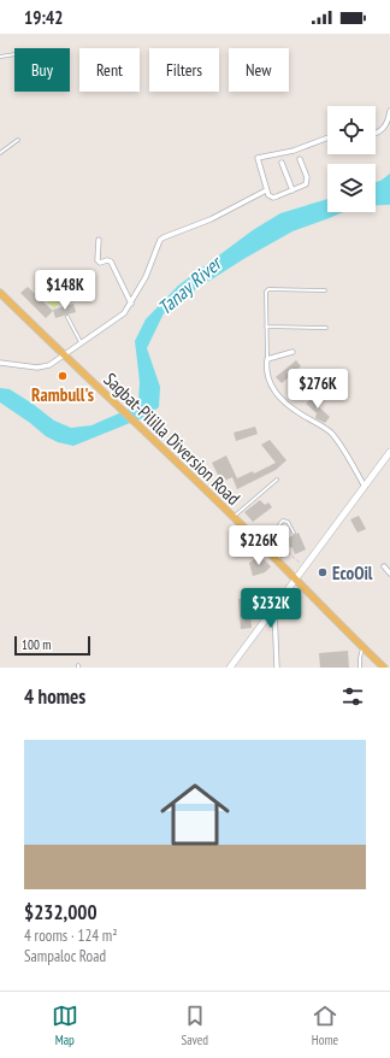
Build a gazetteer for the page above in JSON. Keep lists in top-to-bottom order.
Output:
{
  "streets": {
    "main road": ["Sagbat-Pililla Diversion Road"]
  },
  "water": ["Tanay River"],
  "places": ["Rambull's", "EcoOil"],
  "scale_bar": "100 m",
  "page": {
    "status": "19:42",
    "chip": [
      "Buy",
      "Rent",
      "Filters",
      "New"
    ],
    "price": [
      "$148K",
      "$276K",
      "$226K",
      "$232K"
    ],
    "scale": "100 m",
    "heading": "4 homes",
    "list": [
      {
        "name": "$232,000",
        "note": "4 rooms · 124 m² · Sampaloc Road"
      }
    ],
    "tabs": ["Map", "Saved", "Home"]
  }
}
